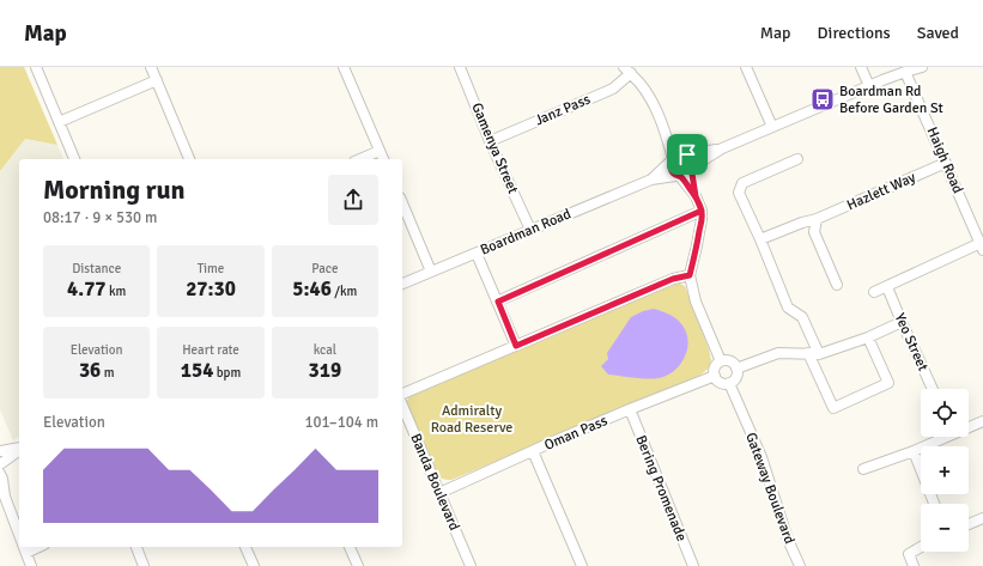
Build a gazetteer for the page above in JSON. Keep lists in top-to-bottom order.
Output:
{
  "streets": {
    "street": [
      "Janz Pass",
      "Gamenya Street",
      "Haigh Road",
      "Hazlett Way",
      "Boardman Road",
      "Yeo Street",
      "Oman Pass",
      "Banda Boulevard",
      "Bering Promenade",
      "Gateway Boulevard"
    ]
  },
  "crossings": [
    ["Janz Pass", "Gamenya Street"],
    ["Gamenya Street", "Boardman Road"],
    ["Haigh Road", "Hazlett Way"],
    ["Haigh Road", "Boardman Road"],
    ["Oman Pass", "Banda Boulevard"],
    ["Oman Pass", "Bering Promenade"],
    ["Oman Pass", "Gateway Boulevard"]
  ],
  "parks": ["Admiralty Road Reserve"],
  "places": {
    "bus stop": ["Boardman Rd Before Garden St"]
  },
  "page": {
    "header": "Map",
    "nav": ["Map", "Directions", "Saved"],
    "heading": ["Morning run", "08:17 · 9 × 530 m"],
    "stats": [
      ["Distance", "4.77 km"],
      ["Time", "27:30"],
      ["Pace", "5:46 /km"],
      ["Elevation", "36 m"],
      ["Heart rate", "154 bpm"],
      ["kcal", "319"]
    ],
    "map_buttons": ["+", "−"],
    "chart": ["Elevation", "101–104 m"]
  }
}
